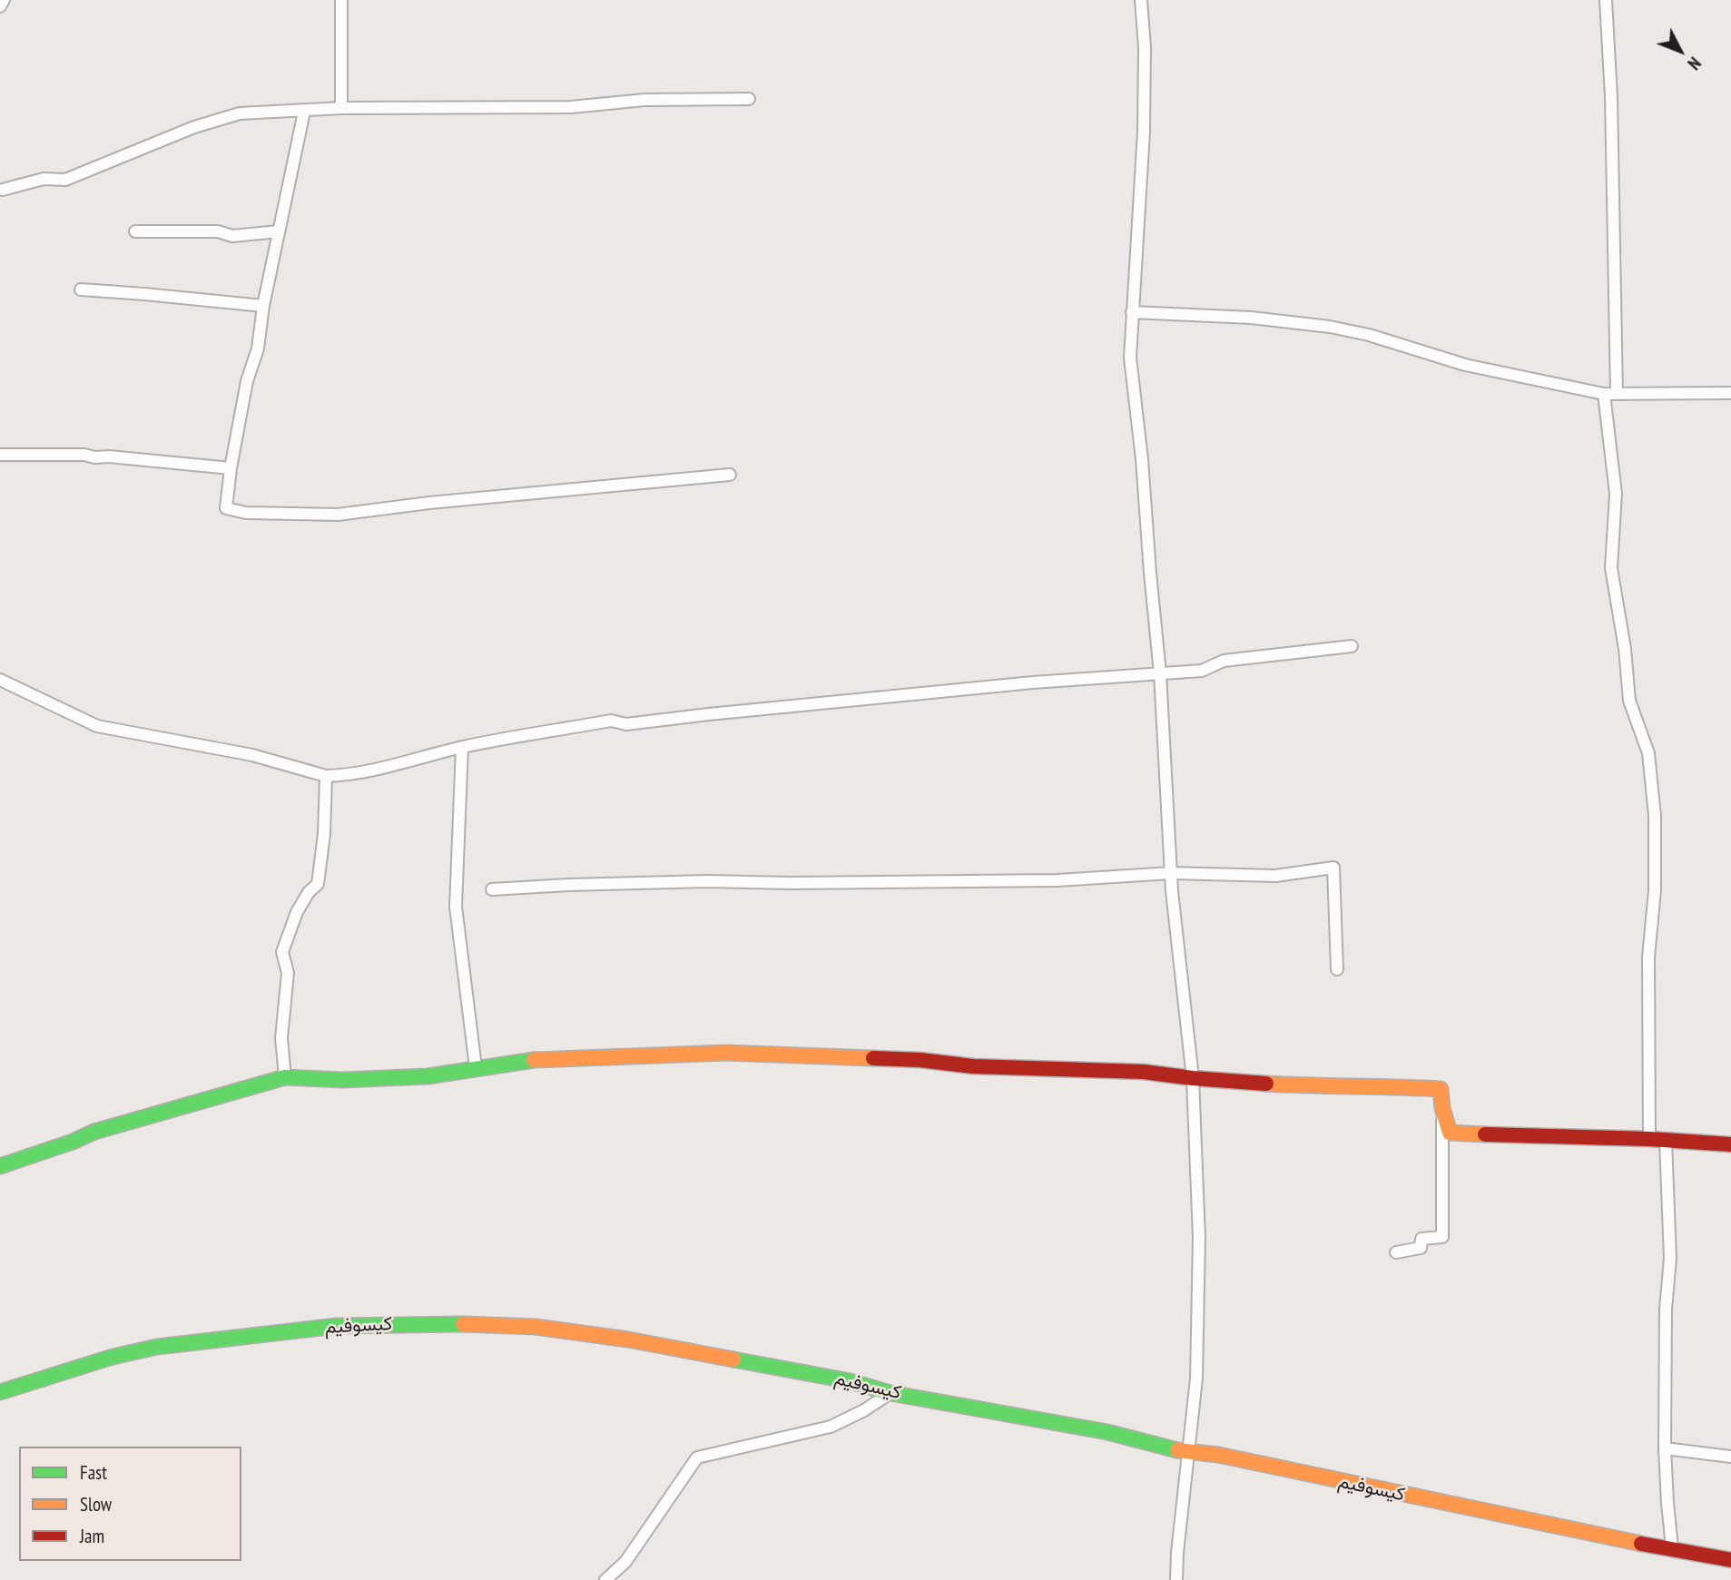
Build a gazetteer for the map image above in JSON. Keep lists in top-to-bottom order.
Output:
{
  "streets": {
    "street": ["كيسوفيم"]
  },
  "legend": ["Fast", "Slow", "Jam"],
  "north": "bottom right"
}
